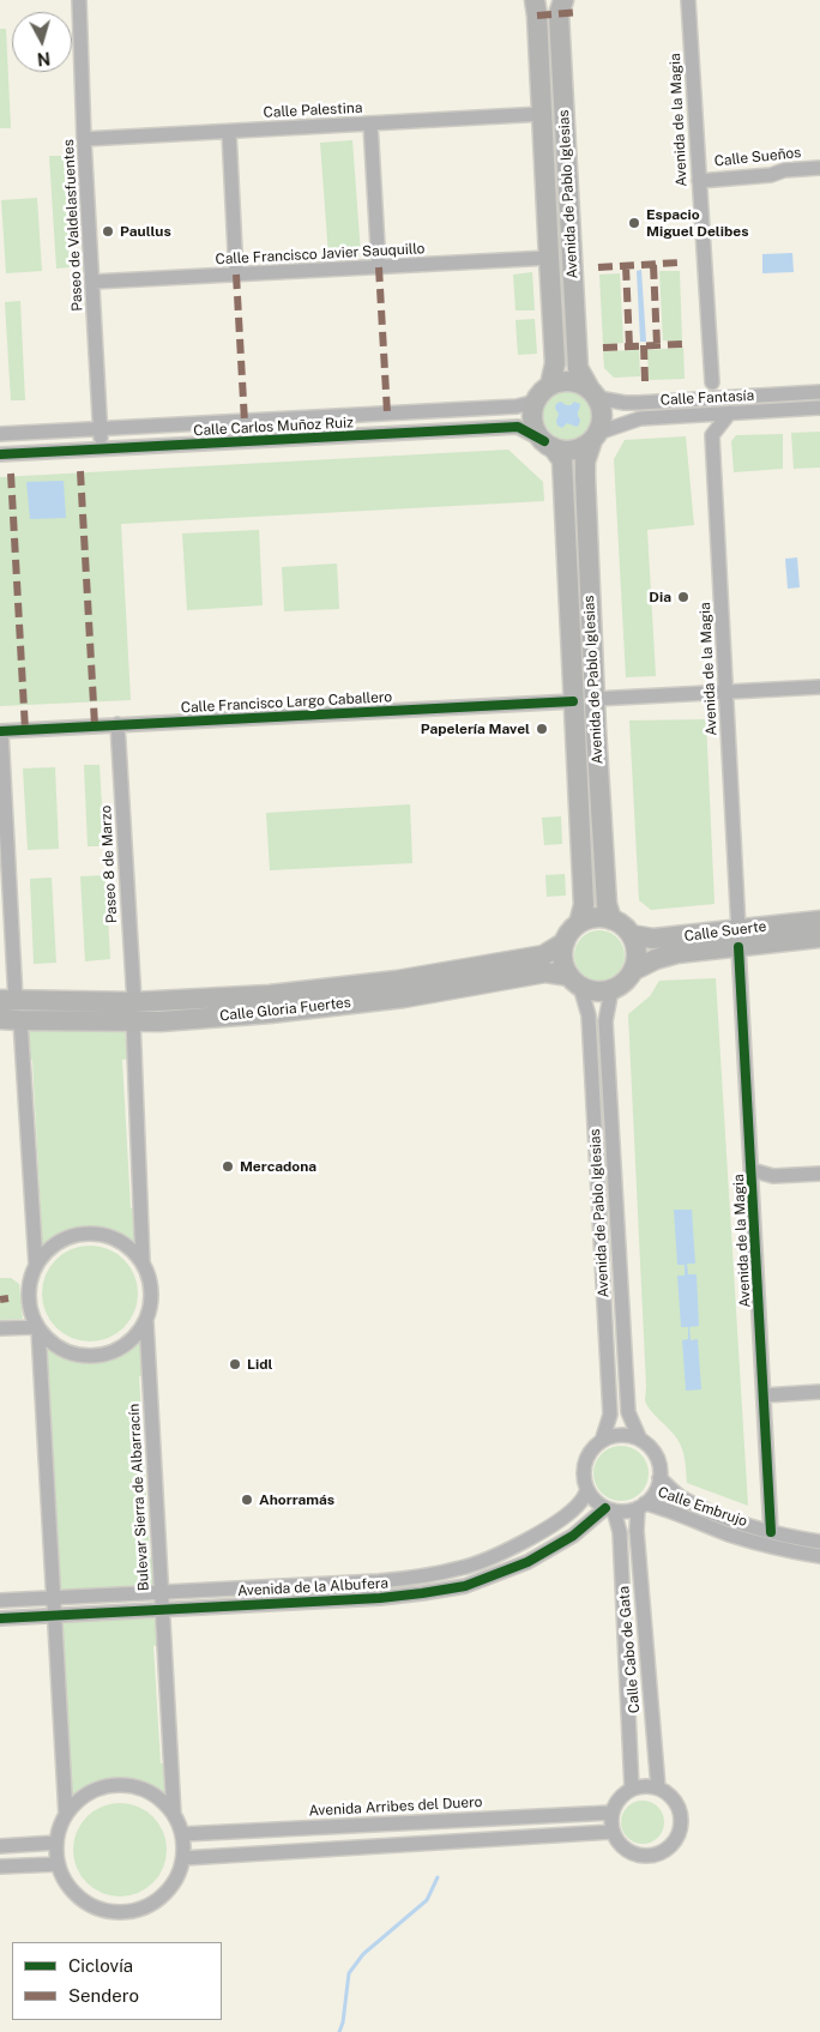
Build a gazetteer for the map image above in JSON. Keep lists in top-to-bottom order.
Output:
{
  "streets": {
    "street": [
      "Calle Palestina",
      "Avenida de la Magia",
      "Calle Sueños",
      "Avenida de Pablo Iglesias",
      "Paseo de Valdelasfuentes",
      "Calle Francisco Javier Sauquillo",
      "Calle Fantasía",
      "Calle Carlos Muñoz Ruiz",
      "Calle Francisco Largo Caballero",
      "Paseo 8 de Marzo",
      "Calle Suerte",
      "Calle Gloria Fuertes",
      "Bulevar Sierra de Albarracín",
      "Calle Embrujo",
      "Avenida de la Albufera",
      "Calle Cabo de Gata",
      "Avenida Arribes del Duero"
    ]
  },
  "crossings": [
    ["Calle Palestina", "Avenida de Pablo Iglesias"],
    ["Calle Palestina", "Paseo de Valdelasfuentes"],
    ["Avenida de la Magia", "Calle Sueños"],
    ["Avenida de la Magia", "Calle Suerte"],
    ["Avenida de la Magia", "Calle Embrujo"],
    ["Avenida de Pablo Iglesias", "Calle Francisco Javier Sauquillo"],
    ["Avenida de Pablo Iglesias", "Calle Fantasía"],
    ["Avenida de Pablo Iglesias", "Calle Carlos Muñoz Ruiz"],
    ["Avenida de Pablo Iglesias", "Calle Francisco Largo Caballero"],
    ["Avenida de Pablo Iglesias", "Calle Suerte"],
    ["Avenida de Pablo Iglesias", "Calle Gloria Fuertes"],
    ["Avenida de Pablo Iglesias", "Calle Embrujo"],
    ["Avenida de Pablo Iglesias", "Avenida de la Albufera"],
    ["Avenida de Pablo Iglesias", "Calle Cabo de Gata"],
    ["Paseo de Valdelasfuentes", "Calle Francisco Javier Sauquillo"],
    ["Paseo de Valdelasfuentes", "Calle Carlos Muñoz Ruiz"],
    ["Calle Fantasía", "Calle Carlos Muñoz Ruiz"],
    ["Calle Francisco Largo Caballero", "Paseo 8 de Marzo"],
    ["Paseo 8 de Marzo", "Calle Gloria Fuertes"],
    ["Calle Suerte", "Calle Gloria Fuertes"],
    ["Bulevar Sierra de Albarracín", "Avenida de la Albufera"],
    ["Bulevar Sierra de Albarracín", "Avenida Arribes del Duero"],
    ["Calle Embrujo", "Avenida de la Albufera"],
    ["Calle Embrujo", "Calle Cabo de Gata"],
    ["Avenida de la Albufera", "Calle Cabo de Gata"],
    ["Calle Cabo de Gata", "Avenida Arribes del Duero"]
  ],
  "places": [
    "Espacio Miguel Delibes",
    "Paullus",
    "Dia",
    "Papelería Mavel",
    "Mercadona",
    "Lidl",
    "Ahorramás"
  ],
  "legend": ["Ciclovía", "Sendero"],
  "north": "bottom"
}
